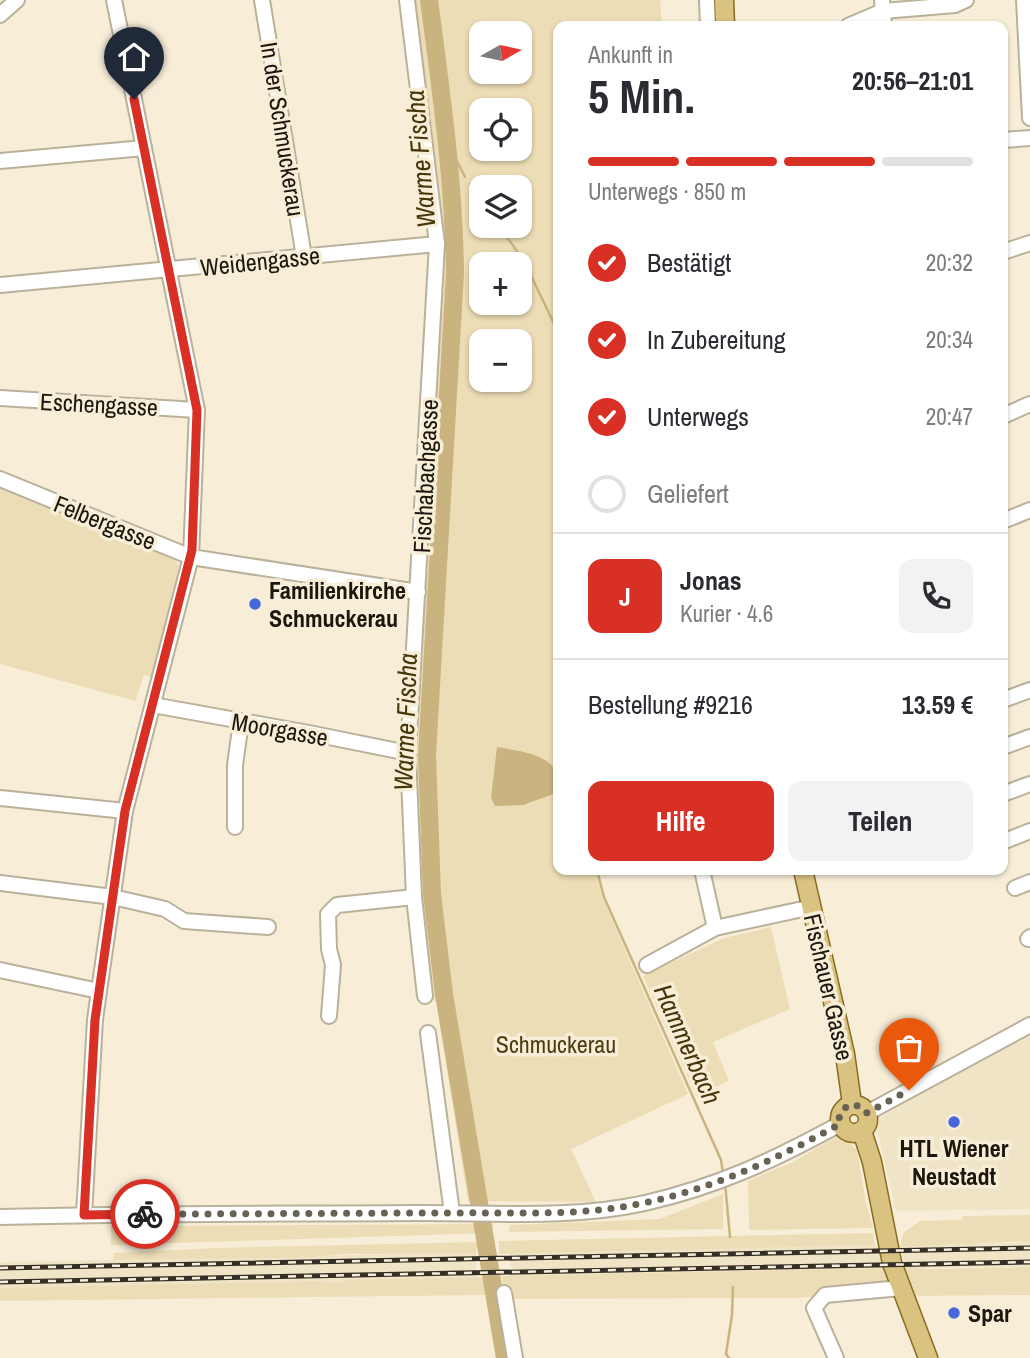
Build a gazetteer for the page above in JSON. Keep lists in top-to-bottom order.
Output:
{
  "streets": {
    "main road": ["Fischauer Gasse"],
    "street": [
      "In der Schmuckerau",
      "Weidengasse",
      "Eschengasse",
      "Fischabachgasse",
      "Felbergasse",
      "Moorgasse"
    ]
  },
  "crossings": [
    ["In der Schmuckerau", "Weidengasse"],
    ["Weidengasse", "Fischabachgasse"],
    ["Fischabachgasse", "Felbergasse"],
    ["Fischabachgasse", "Moorgasse"]
  ],
  "water": ["Warme Fischa", "Hammerbach"],
  "parks": ["Schmuckerau"],
  "places": ["Familienkirche Schmuckerau", "HTL Wiener Neustadt", "Spar"],
  "north": "right",
  "page": {
    "map_buttons": ["+", "−"],
    "heading": ["5 Min.", "Ankunft in", "20:56–21:01"],
    "panel": [
      "Jonas",
      "Kurier · 4.6",
      "Bestellung #9216",
      "13.59 €"
    ],
    "bar": "Unterwegs · 850 m",
    "list": [
      ["Bestätigt", "20:32"],
      ["In Zubereitung", "20:34"],
      ["Unterwegs", "20:47"],
      "Geliefert"
    ],
    "round": "J",
    "buttons": ["Hilfe", "Teilen"]
  }
}
